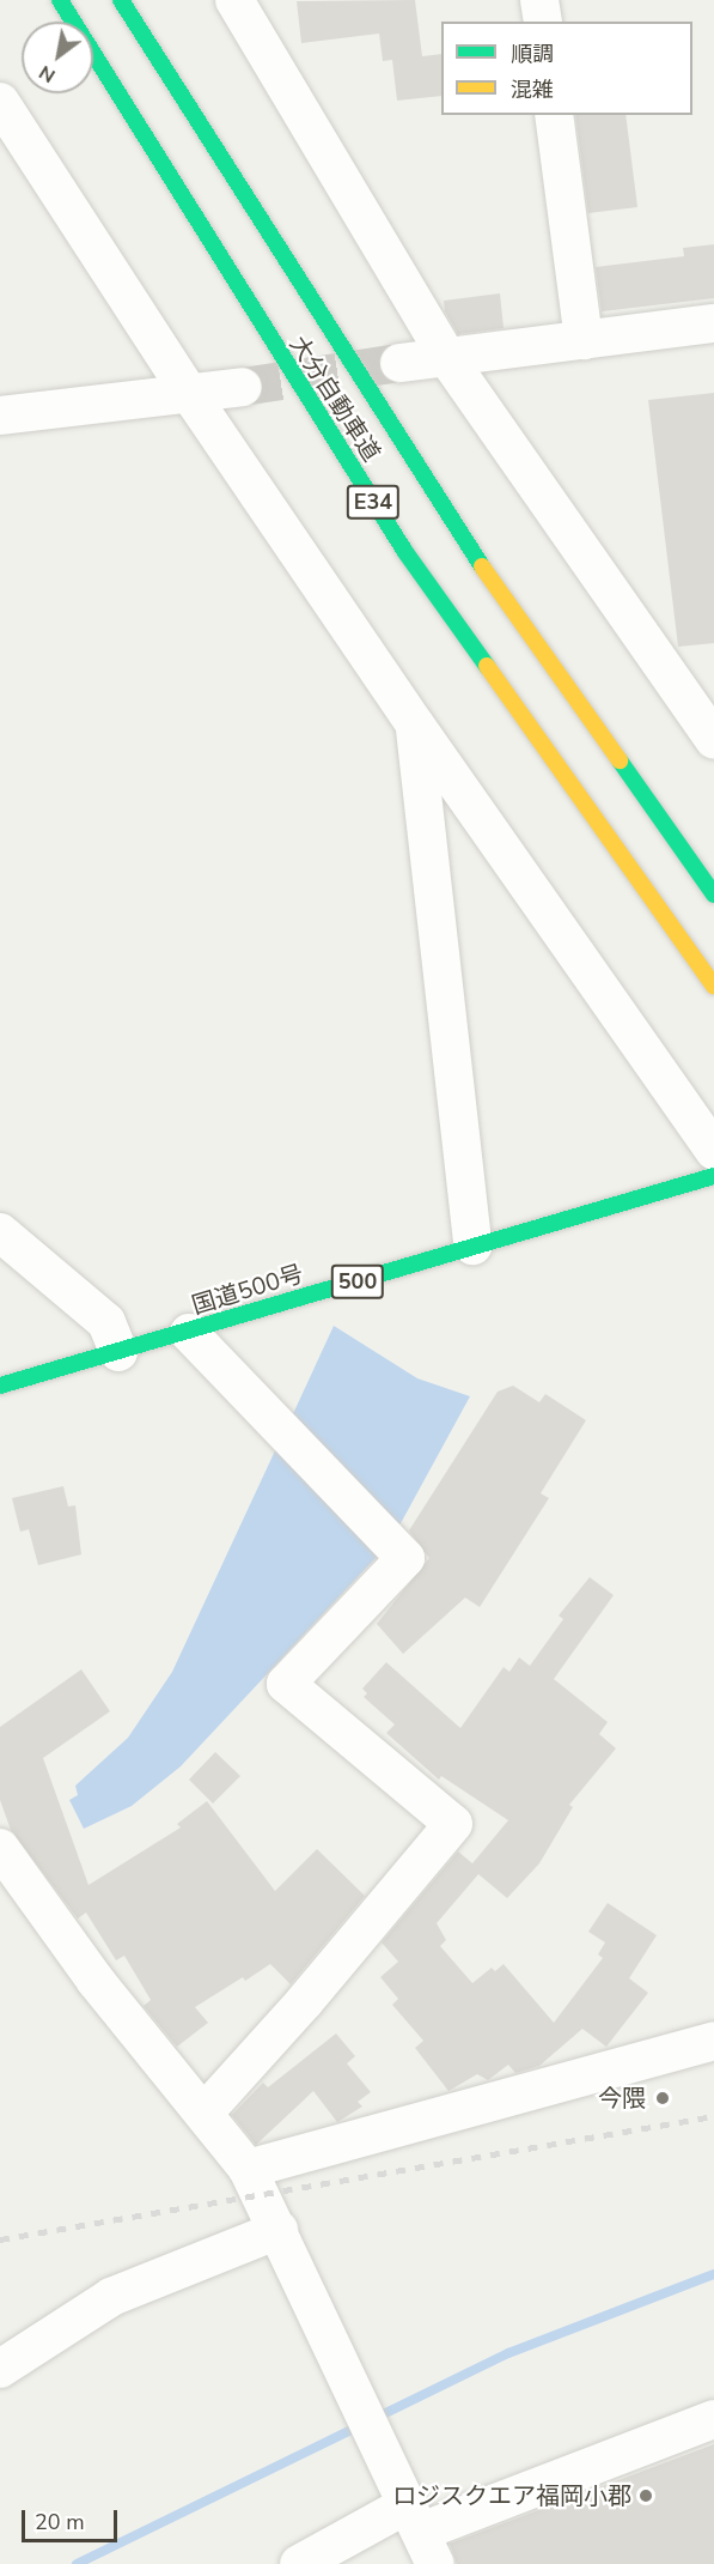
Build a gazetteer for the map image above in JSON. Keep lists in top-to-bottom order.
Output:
{
  "streets": {
    "highway": [
      "大分自動車道",
      "E34",
      "500",
      "国道500号"
    ]
  },
  "places": ["今隈", "ロジスクエア福岡小郡"],
  "legend": ["順調", "混雑"],
  "scale_bar": "20 m",
  "north": "bottom left"
}
